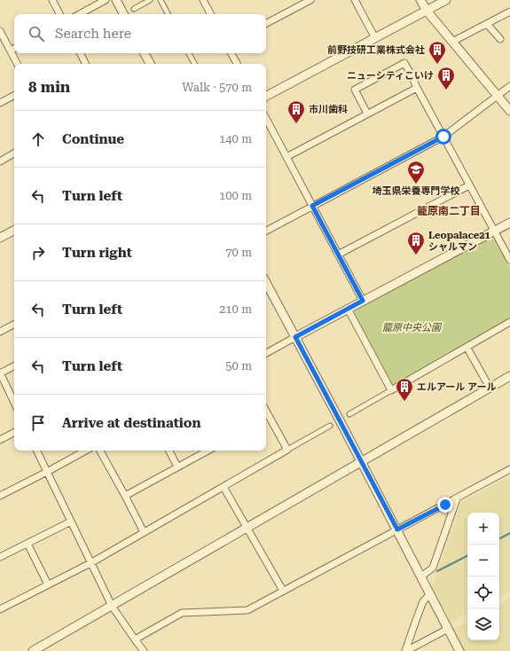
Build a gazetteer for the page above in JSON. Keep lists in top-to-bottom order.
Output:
{
  "districts": ["籠原南二丁目"],
  "parks": ["籠原中央公園"],
  "places": {
    "building": [
      "前野技研工業株式会社",
      "ニューシティこいけ",
      "市川歯科",
      "Leopalace21 シャルマン",
      "エルアール アール"
    ],
    "school or university": ["埼玉県栄養専門学校"]
  },
  "page": {
    "search": "Search here",
    "heading": ["8 min", "Walk · 570 m"],
    "list": [
      ["Continue", "140 m"],
      ["Turn left", "100 m"],
      ["Turn right", "70 m"],
      ["Turn left", "210 m"],
      ["Turn left", "50 m"],
      "Arrive at destination"
    ],
    "map_buttons": ["+", "−"]
  }
}
